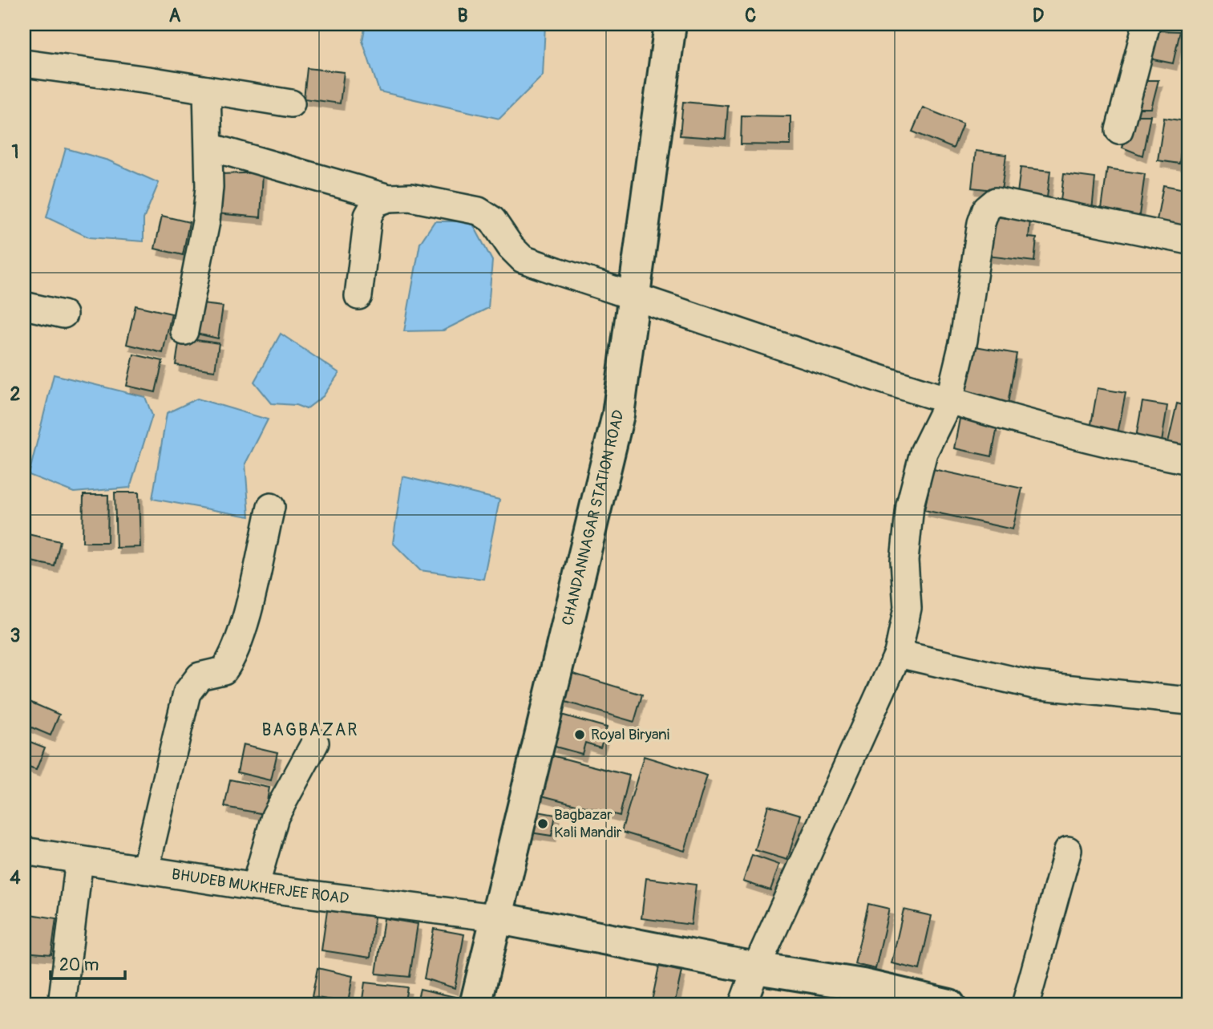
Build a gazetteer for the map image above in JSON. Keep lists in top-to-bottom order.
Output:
{
  "streets": {
    "main road": ["CHANDANNAGAR STATION ROAD"],
    "street": ["BHUDEB MUKHERJEE ROAD"]
  },
  "crossings": [
    ["CHANDANNAGAR STATION ROAD", "BHUDEB MUKHERJEE ROAD"]
  ],
  "districts": ["BAGBAZAR"],
  "places": ["Royal Biryani", "Bagbazar Kali Mandir"],
  "scale_bar": "20 m",
  "grid": {
    "columns": [
      "A",
      "B",
      "C",
      "D"
    ],
    "rows": [
      "1",
      "2",
      "3",
      "4"
    ]
  }
}
